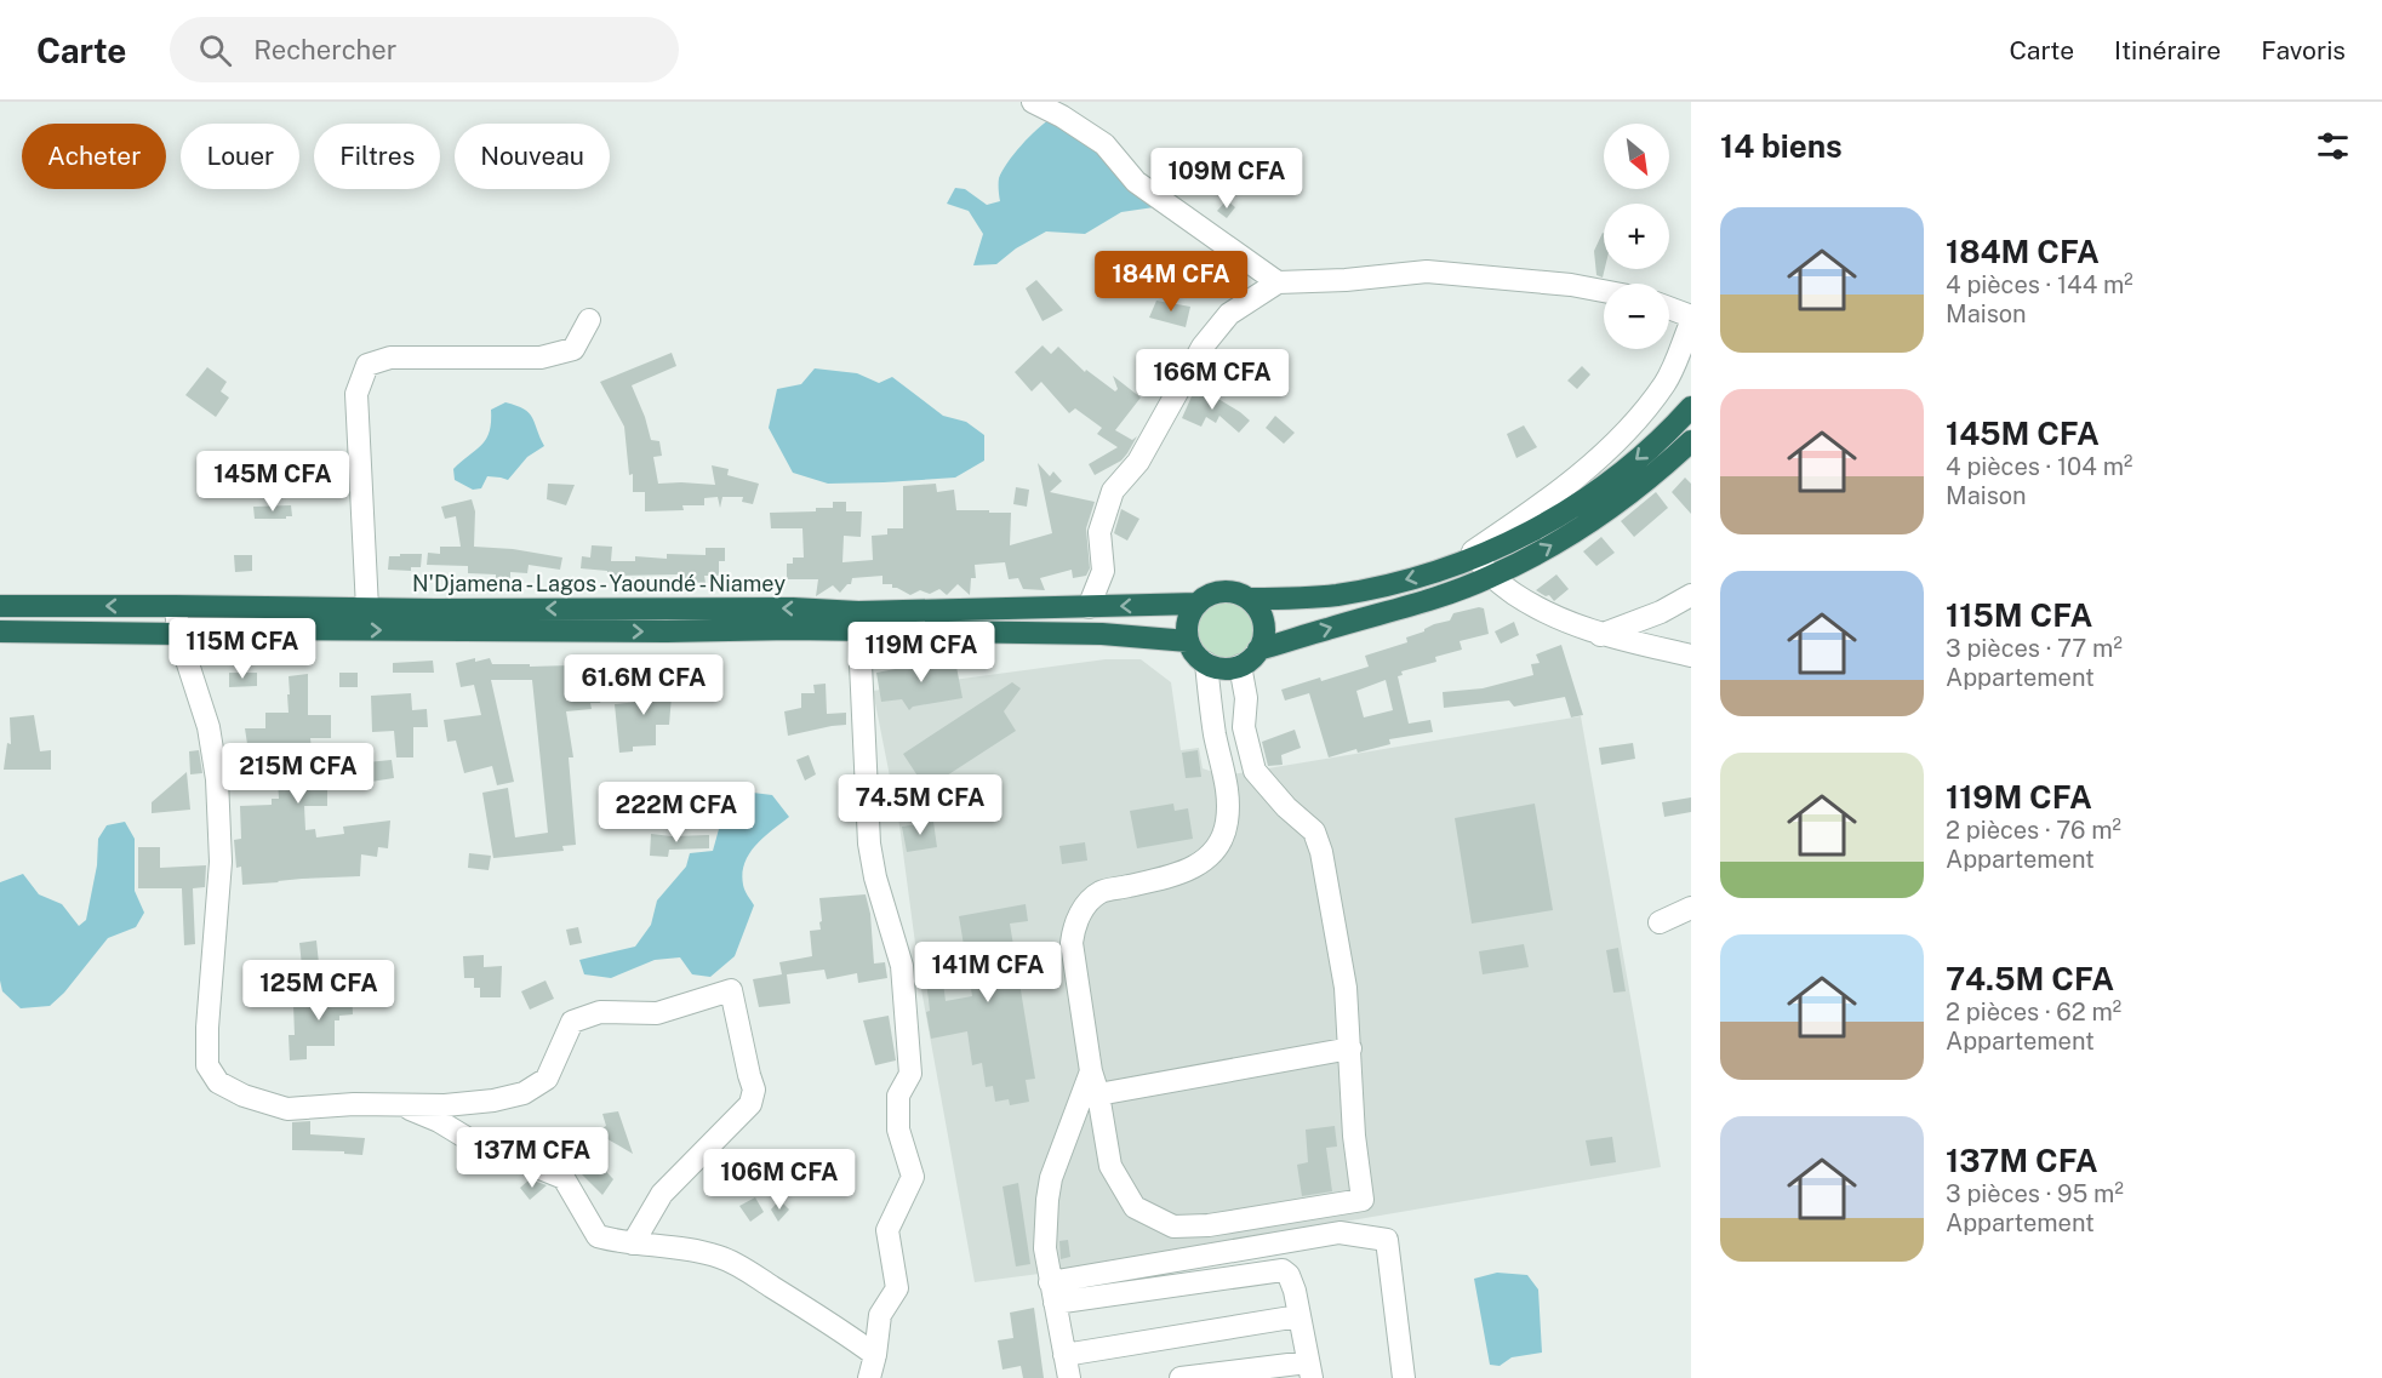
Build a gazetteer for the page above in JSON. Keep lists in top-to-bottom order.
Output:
{
  "streets": {
    "highway": ["N'Djamena - Lagos - Yaoundé - Niamey"]
  },
  "north": "bottom right",
  "page": {
    "header": "Carte",
    "search": "Rechercher",
    "nav": ["Carte", "Itinéraire", "Favoris"],
    "heading": "14 biens",
    "map_buttons": ["+", "−"],
    "chip": [
      "Acheter",
      "Louer",
      "Filtres",
      "Nouveau"
    ],
    "price": [
      "109M CFA",
      "184M CFA",
      "166M CFA",
      "145M CFA",
      "115M CFA",
      "119M CFA",
      "61.6M CFA",
      "215M CFA",
      "74.5M CFA",
      "222M CFA",
      "141M CFA",
      "125M CFA",
      "137M CFA",
      "106M CFA"
    ],
    "list": [
      {
        "name": "184M CFA",
        "note": "4 pièces · 144 m² · Maison"
      },
      {
        "name": "145M CFA",
        "note": "4 pièces · 104 m² · Maison"
      },
      {
        "name": "115M CFA",
        "note": "3 pièces · 77 m² · Appartement"
      },
      {
        "name": "119M CFA",
        "note": "2 pièces · 76 m² · Appartement"
      },
      {
        "name": "74.5M CFA",
        "note": "2 pièces · 62 m² · Appartement"
      },
      {
        "name": "137M CFA",
        "note": "3 pièces · 95 m² · Appartement"
      }
    ]
  }
}
